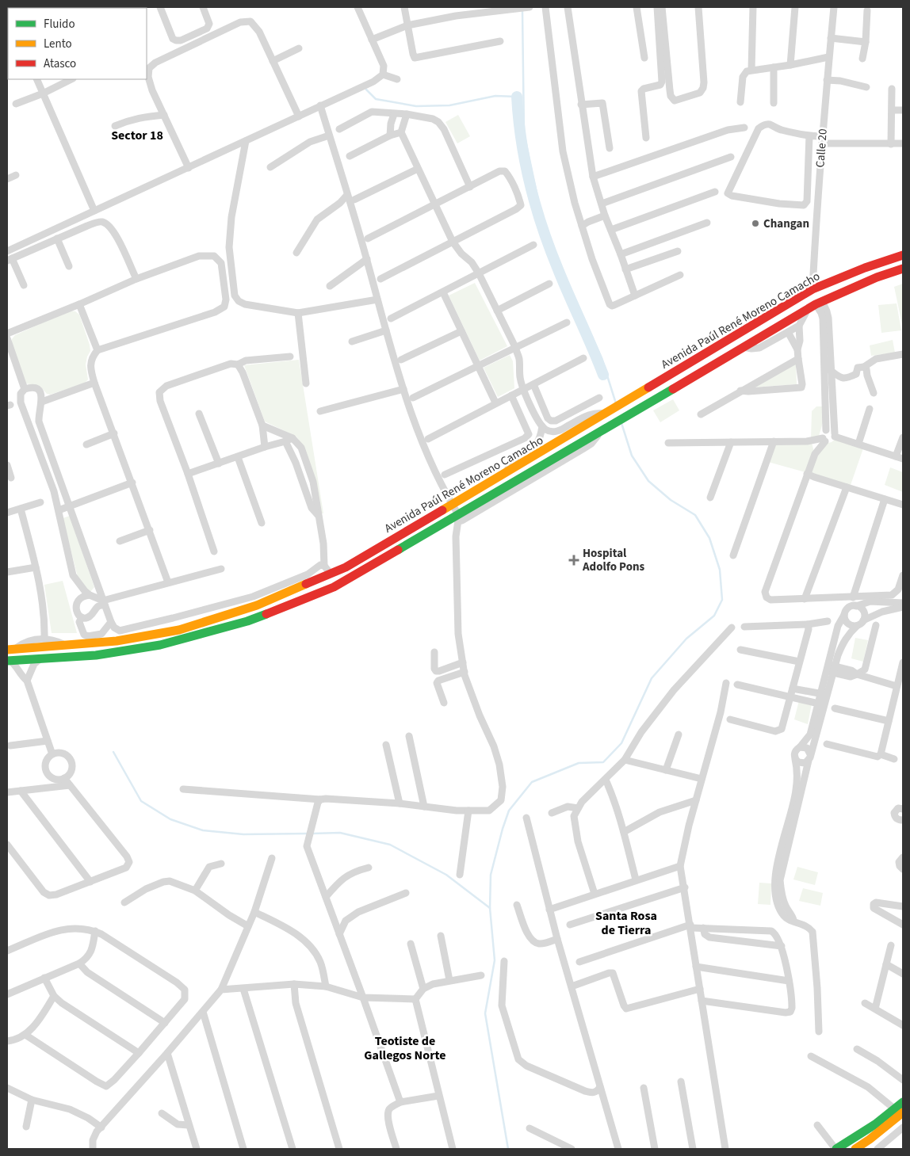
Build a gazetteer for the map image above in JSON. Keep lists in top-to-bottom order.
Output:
{
  "streets": {
    "main road": ["Avenida Paúl René Moreno Camacho"],
    "street": ["Calle 20"]
  },
  "crossings": [
    ["Calle 20", "Avenida Paúl René Moreno Camacho"]
  ],
  "districts": ["Sector 18", "Santa Rosa de Tierra", "Teotiste de Gallegos Norte"],
  "places": {
    "other": ["Changan"],
    "health": ["Hospital Adolfo Pons"]
  },
  "legend": ["Fluido", "Lento", "Atasco"]
}
